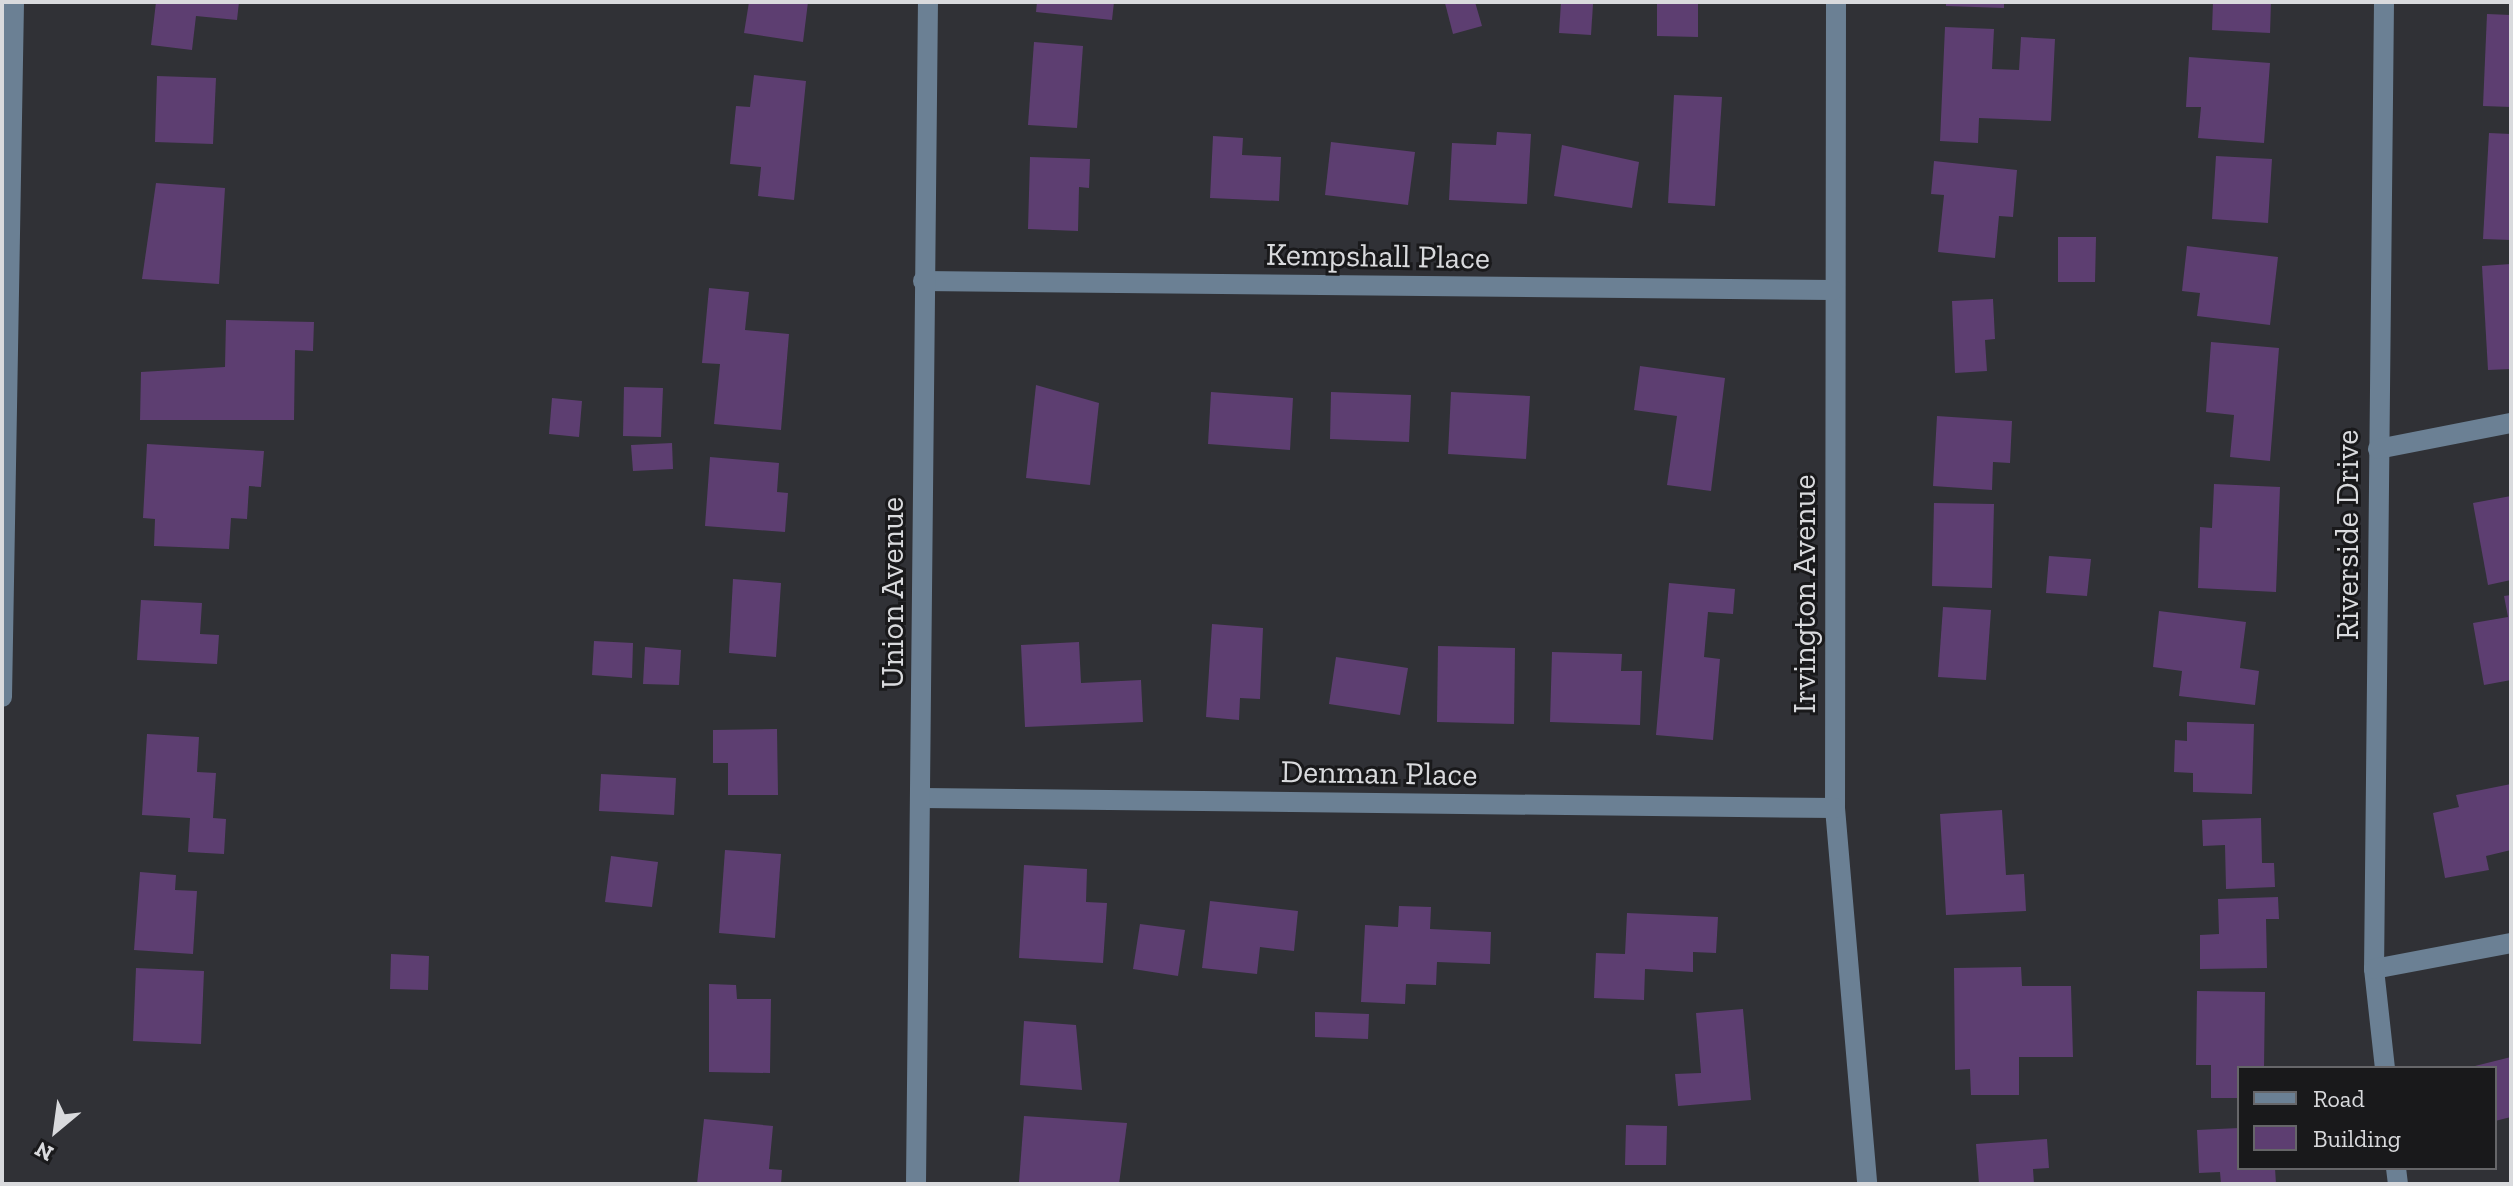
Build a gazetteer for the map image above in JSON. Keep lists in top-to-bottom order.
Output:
{
  "streets": {
    "street": [
      "Kempshall Place",
      "Riverside Drive",
      "Union Avenue",
      "Irvington Avenue",
      "Denman Place"
    ]
  },
  "crossings": [
    ["Kempshall Place", "Union Avenue"],
    ["Kempshall Place", "Irvington Avenue"],
    ["Union Avenue", "Denman Place"],
    ["Irvington Avenue", "Denman Place"]
  ],
  "legend": ["Road", "Building"],
  "north": "bottom left"
}
